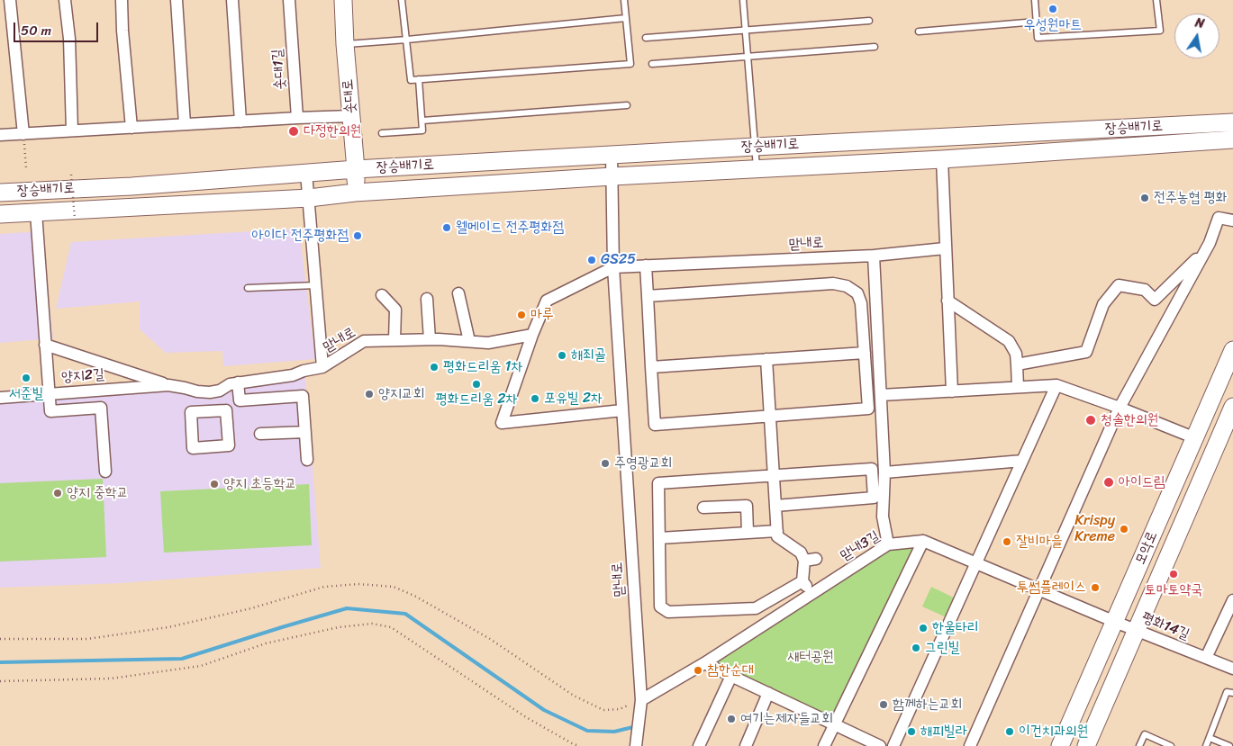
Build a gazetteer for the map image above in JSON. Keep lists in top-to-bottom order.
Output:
{
  "streets": {
    "street": [
      "솟대1길",
      "솟대로",
      "장승배기로",
      "맏내로",
      "양지2길",
      "맏내3길",
      "모악로",
      "평화14길"
    ]
  },
  "crossings": [
    ["솟대로", "장승배기로"],
    ["장승배기로", "맏내로"],
    ["장승배기로", "양지2길"],
    ["맏내로", "맏내3길"],
    ["맏내3길", "모악로"],
    ["맏내3길", "평화14길"],
    ["모악로", "평화14길"]
  ],
  "parks": ["새터공원"],
  "places": [
    "우성원마트",
    "다정한의원",
    "전주농협 평화",
    "웰메이드 전주평화점",
    "아이다 전주평화점",
    "GS25",
    "마루",
    "해죄골",
    "평화드리움 1차",
    "서준빌",
    "평화드리움 2차",
    "양지교회",
    "포유빌 2차",
    "청솔한의원",
    "주영광교회",
    "아이드림",
    "양지 초등학교",
    "양지 중학교",
    "Krispy Kreme",
    "잘비마을",
    "토마토약국",
    "투썸플레이스",
    "한울타리",
    "그린빌",
    "참한순대",
    "함께하는교회",
    "여기는제자들교회",
    "해피빌라",
    "이건치과의원"
  ],
  "scale_bar": "50 m",
  "north": "top"
}
